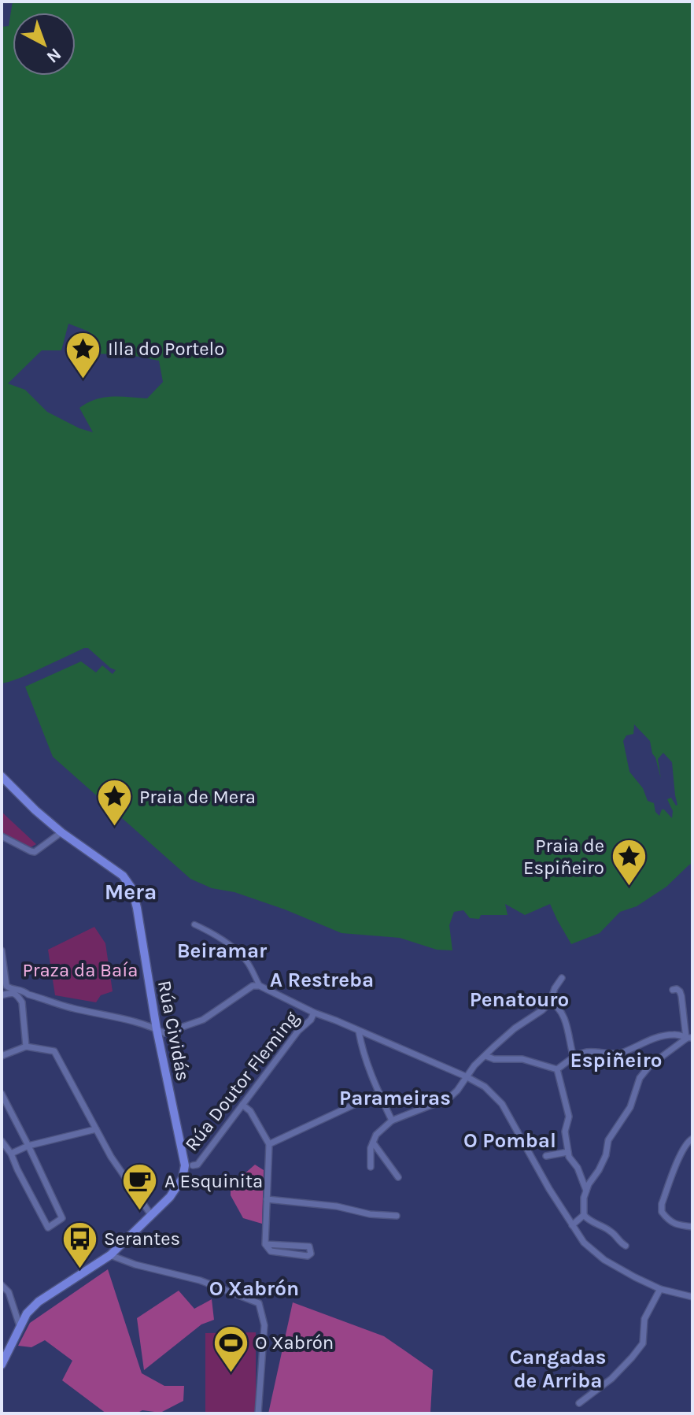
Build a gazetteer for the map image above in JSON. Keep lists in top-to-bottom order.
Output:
{
  "streets": {
    "main road": ["Rúa Cividás", "Rúa Doutor Fleming"]
  },
  "crossings": [
    ["Rúa Cividás", "Rúa Doutor Fleming"]
  ],
  "districts": [
    "Mera",
    "Beiramar",
    "A Restreba",
    "Penatouro",
    "Espiñeiro",
    "Parameiras",
    "O Pombal",
    "O Xabrón",
    "Cangadas de Arriba"
  ],
  "parks": ["Praza da Baía"],
  "places": {
    "place": ["Illa do Portelo", "Praia de Mera", "Praia de Espiñeiro"],
    "cafe": ["A Esquinita"],
    "bus stop": ["Serantes"],
    "sports": ["O Xabrón"]
  },
  "north": "bottom right"
}
